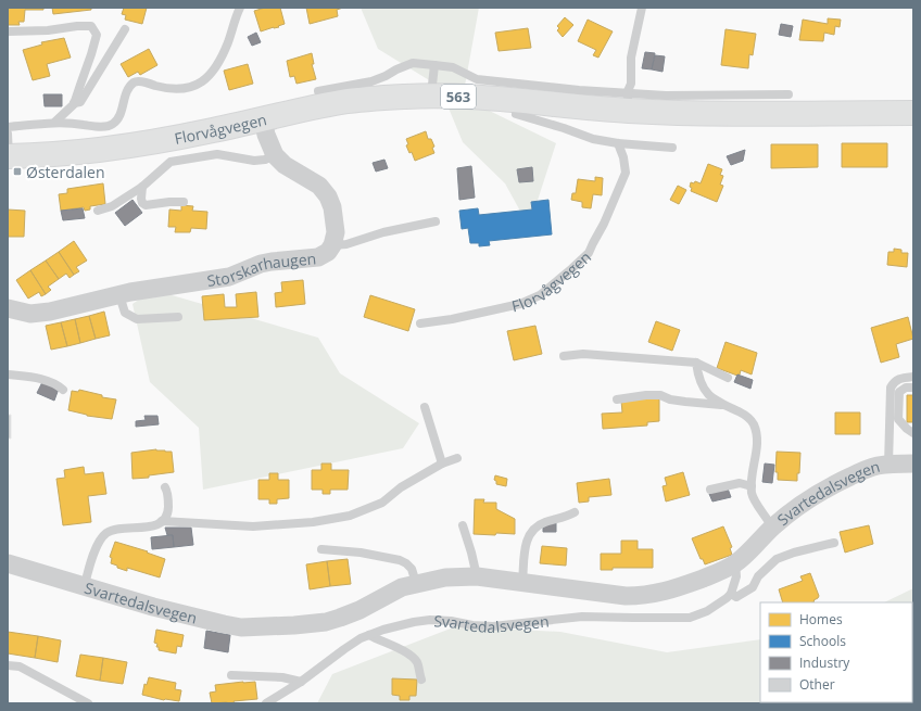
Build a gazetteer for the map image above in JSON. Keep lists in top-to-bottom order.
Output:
{
  "streets": {
    "main road": ["563", "Florvågvegen"],
    "street": ["Storskarhaugen", "Svartedalsvegen"]
  },
  "crossings": [
    ["Florvågvegen", "Storskarhaugen"]
  ],
  "places": {
    "transit": ["Østerdalen"]
  },
  "legend": [
    "Homes",
    "Schools",
    "Industry",
    "Other"
  ]
}
